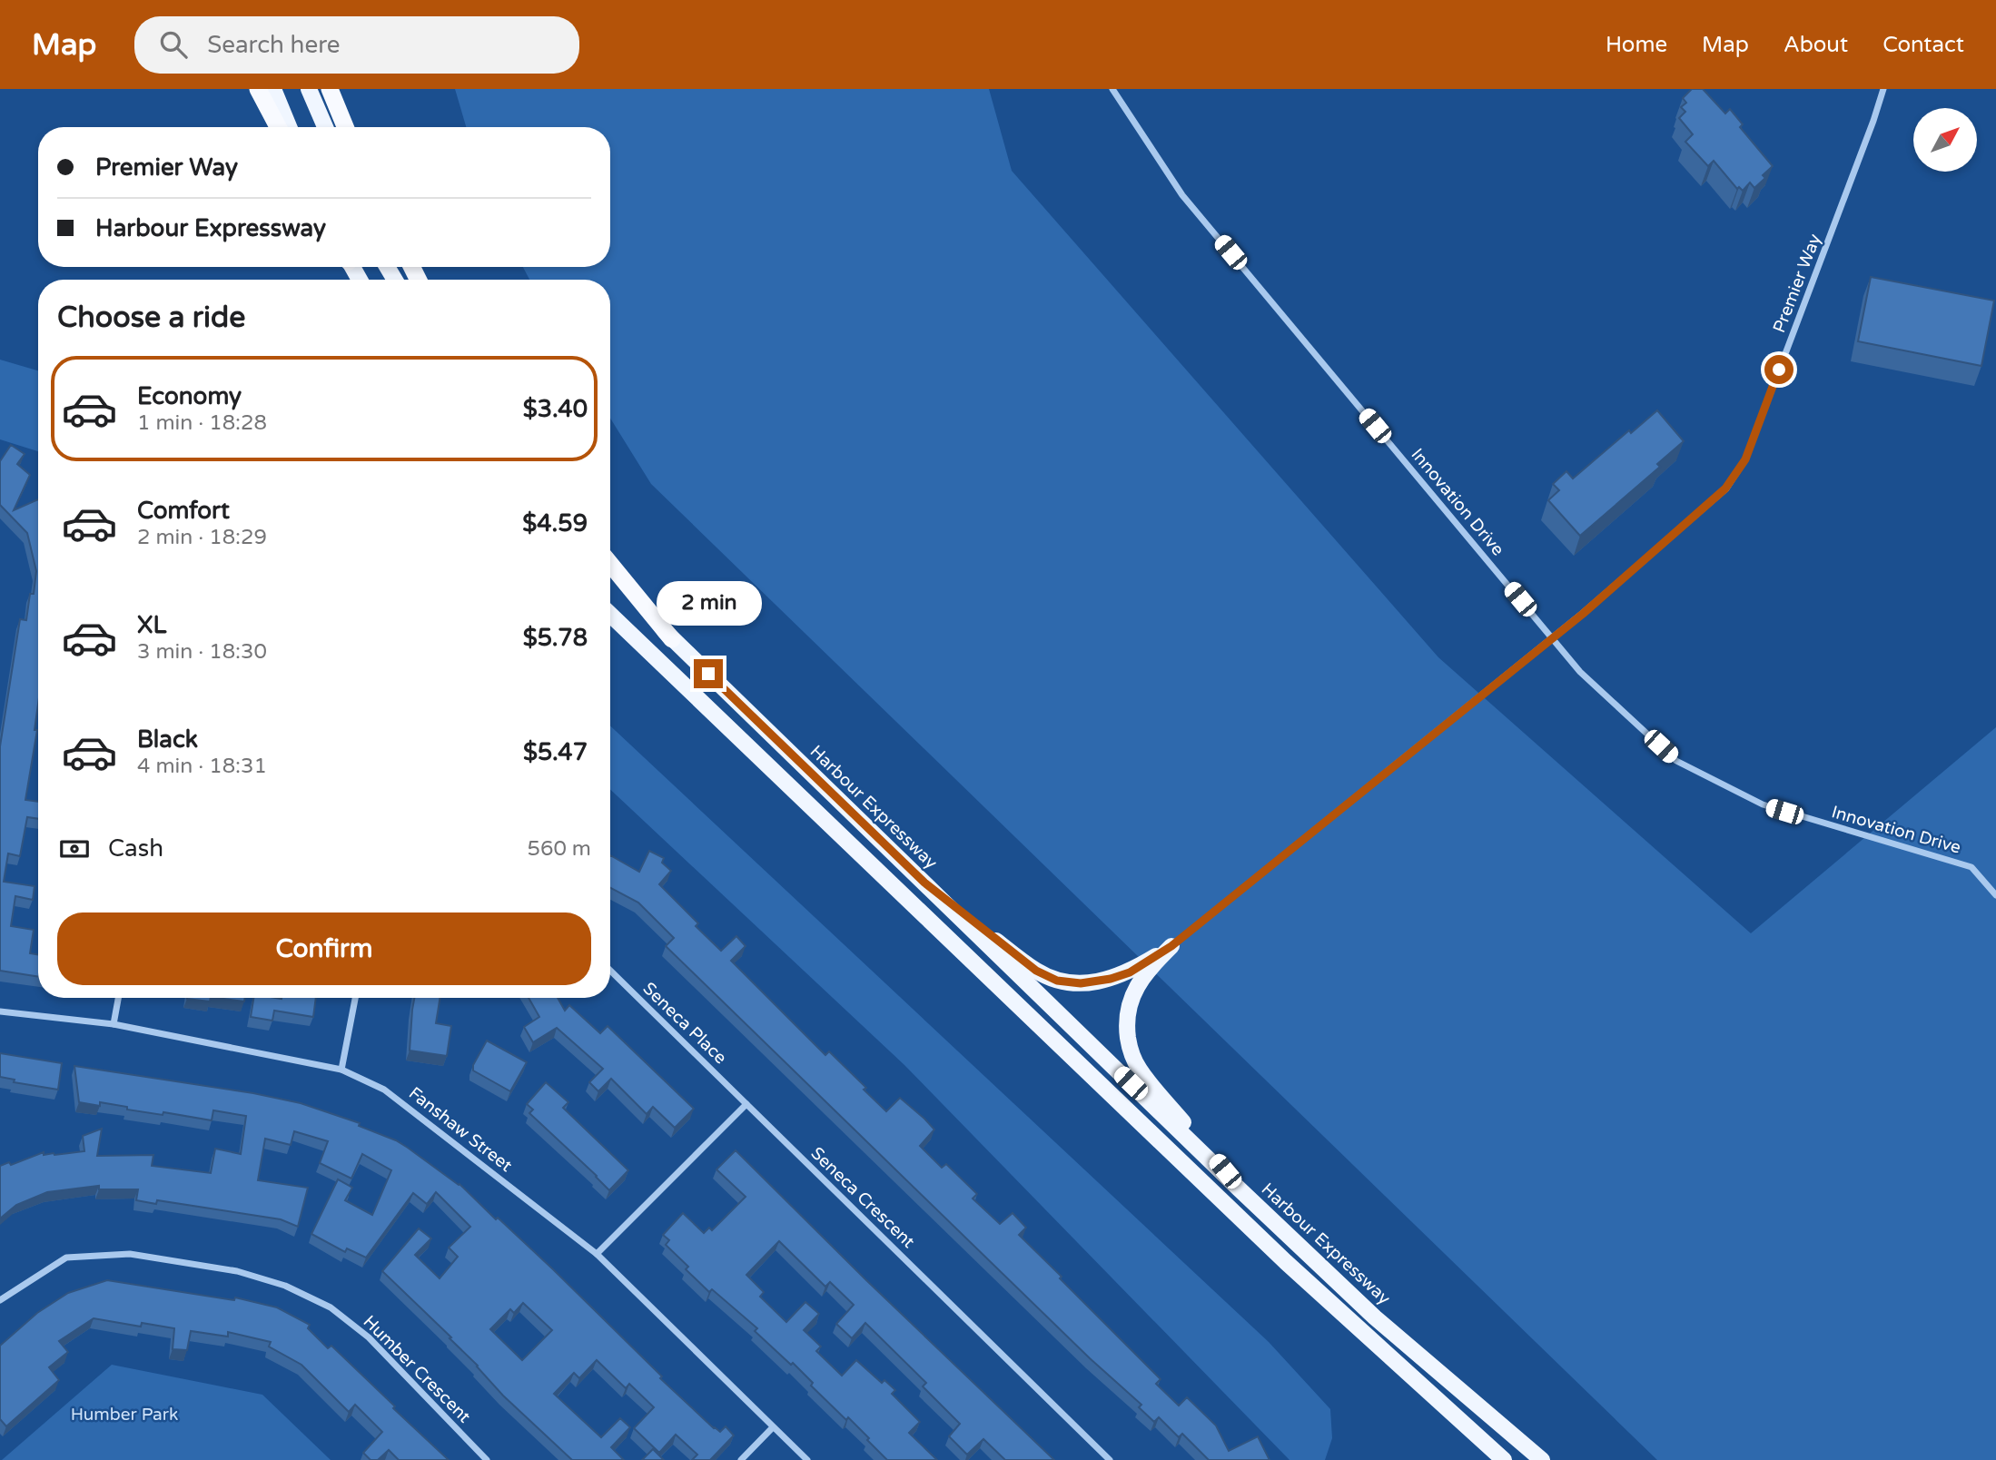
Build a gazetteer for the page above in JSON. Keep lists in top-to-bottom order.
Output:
{
  "streets": {
    "main road": ["Harbour Expressway"],
    "street": [
      "Premier Way",
      "Innovation Drive",
      "Seneca Place",
      "Fanshaw Street",
      "Seneca Crescent",
      "Humber Crescent"
    ]
  },
  "crossings": [
    ["Premier Way", "Innovation Drive"],
    ["Seneca Place", "Seneca Crescent"]
  ],
  "parks": ["Humber Park"],
  "north": "top right",
  "page": {
    "header": "Map",
    "search": "Search here",
    "nav": [
      "Home",
      "Map",
      "About",
      "Contact"
    ],
    "banner": ["Premier Way", "Harbour Expressway"],
    "heading": "Choose a ride",
    "list": [
      {
        "name": "Economy",
        "note": "1 min · 18:28",
        "value": "$3.40"
      },
      {
        "name": "Comfort",
        "note": "2 min · 18:29",
        "value": "$4.59"
      },
      {
        "name": "XL",
        "note": "3 min · 18:30",
        "value": "$5.78"
      },
      {
        "name": "Black",
        "note": "4 min · 18:31",
        "value": "$5.47"
      }
    ],
    "bubble": "2 min",
    "pay": ["Cash", "560 m"],
    "buttons": "Confirm"
  }
}
